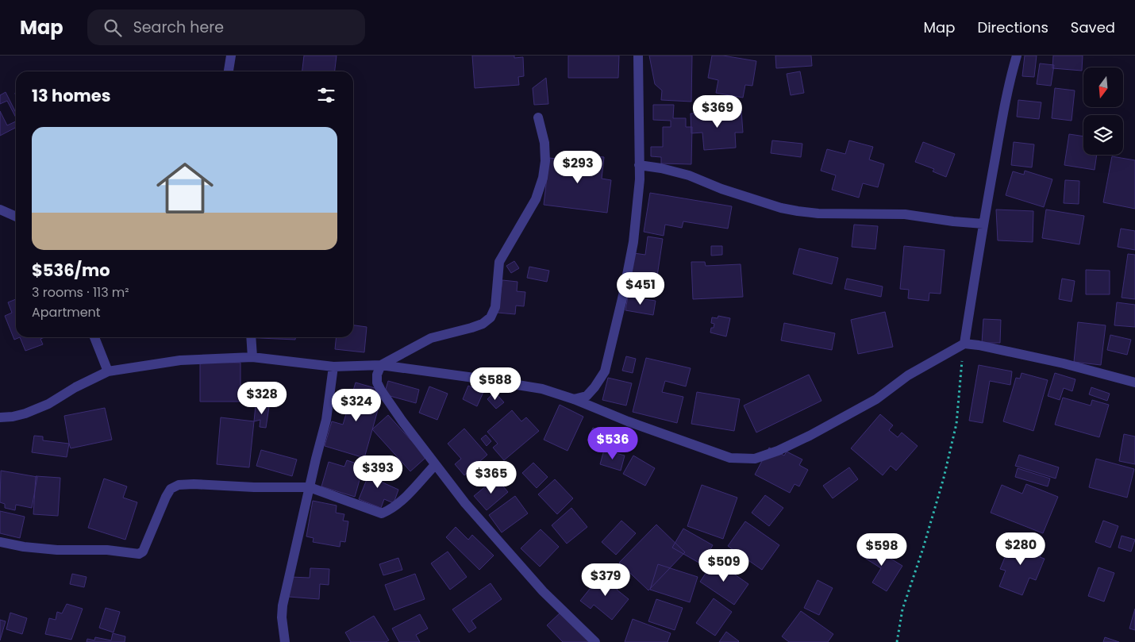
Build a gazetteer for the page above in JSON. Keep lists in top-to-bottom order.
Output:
{
  "north": "bottom",
  "page": {
    "header": "Map",
    "search": "Search here",
    "nav": ["Map", "Directions", "Saved"],
    "heading": "13 homes",
    "price": [
      "$369",
      "$293",
      "$451",
      "$588",
      "$328",
      "$324",
      "$536",
      "$393",
      "$365",
      "$280",
      "$598",
      "$509",
      "$379"
    ],
    "list": [
      {
        "name": "$536/mo",
        "note": "3 rooms · 113 m² · Apartment"
      }
    ]
  }
}
